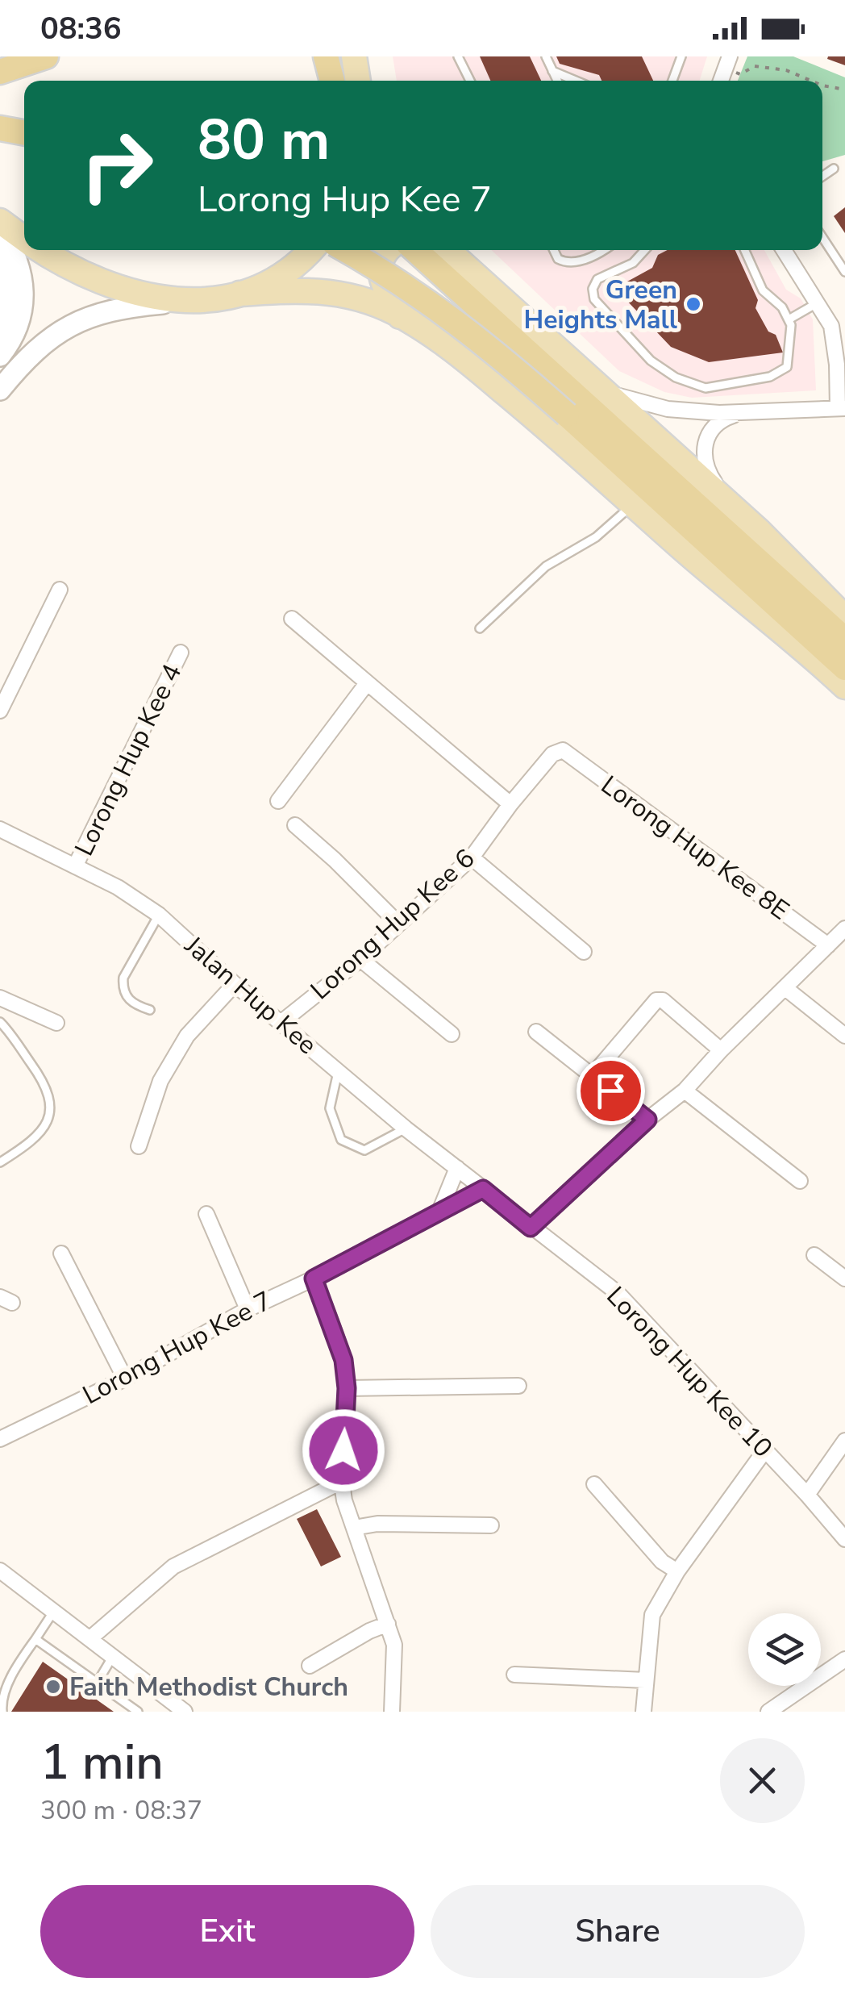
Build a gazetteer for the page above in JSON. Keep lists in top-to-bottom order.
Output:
{
  "streets": {
    "street": [
      "Lorong Hup Kee 4",
      "Lorong Hup Kee 8E",
      "Lorong Hup Kee 6",
      "Jalan Hup Kee",
      "Lorong Hup Kee 7",
      "Lorong Hup Kee 10"
    ]
  },
  "crossings": [
    ["Lorong Hup Kee 4", "Jalan Hup Kee"],
    ["Lorong Hup Kee 8E", "Lorong Hup Kee 6"],
    ["Lorong Hup Kee 6", "Jalan Hup Kee"],
    ["Jalan Hup Kee", "Lorong Hup Kee 7"],
    ["Jalan Hup Kee", "Lorong Hup Kee 10"],
    ["Lorong Hup Kee 7", "Lorong Hup Kee 10"]
  ],
  "places": ["Green Heights Mall", "Faith Methodist Church"],
  "page": {
    "status": "08:36",
    "turn": ["80 m", "Lorong Hup Kee 7"],
    "heading": ["1 min", "300 m · 08:37"],
    "buttons": ["Exit", "Share"]
  }
}
